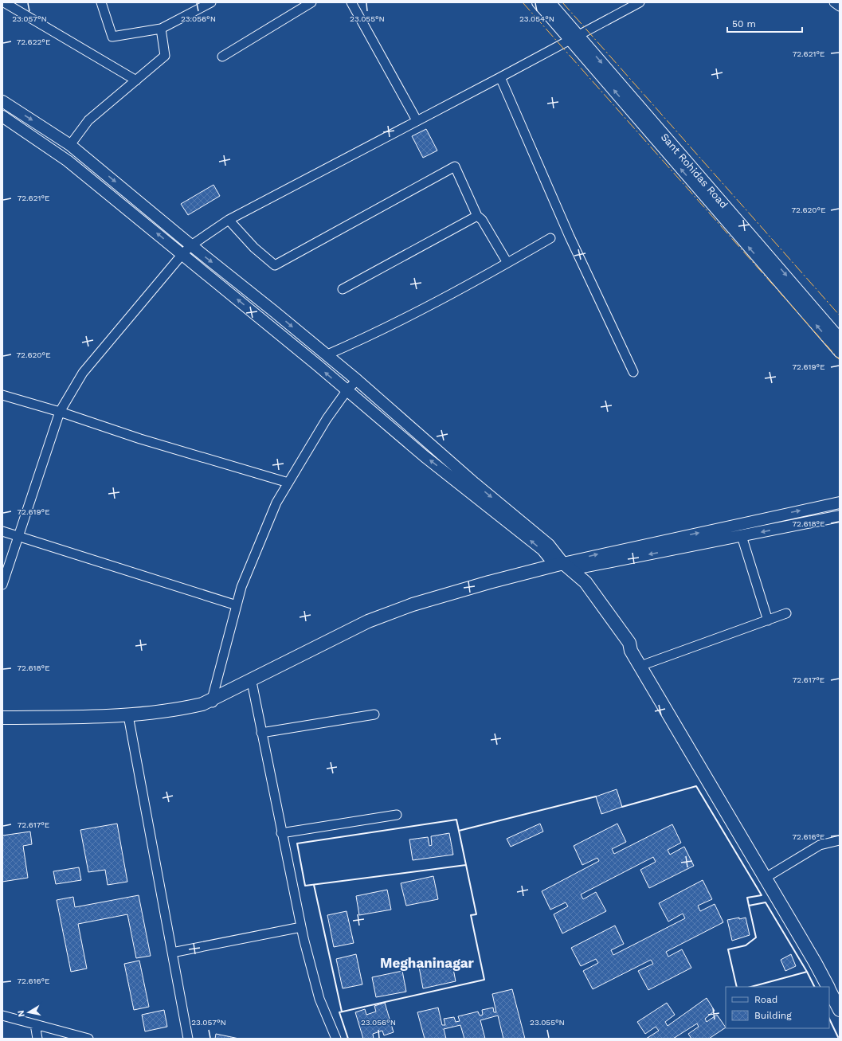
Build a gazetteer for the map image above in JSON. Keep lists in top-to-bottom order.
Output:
{
  "streets": {
    "street": ["Sant Rohidas Road"]
  },
  "districts": ["Meghaninagar"],
  "legend": ["Road", "Building"],
  "scale_bar": "50 m",
  "north": "left",
  "coordinates": [
    "23.057°N",
    "23.056°N",
    "23.055°N",
    "23.054°N",
    "72.622°E",
    "72.621°E",
    "72.620°E",
    "72.619°E",
    "72.618°E",
    "72.617°E",
    "72.616°E"
  ]
}
